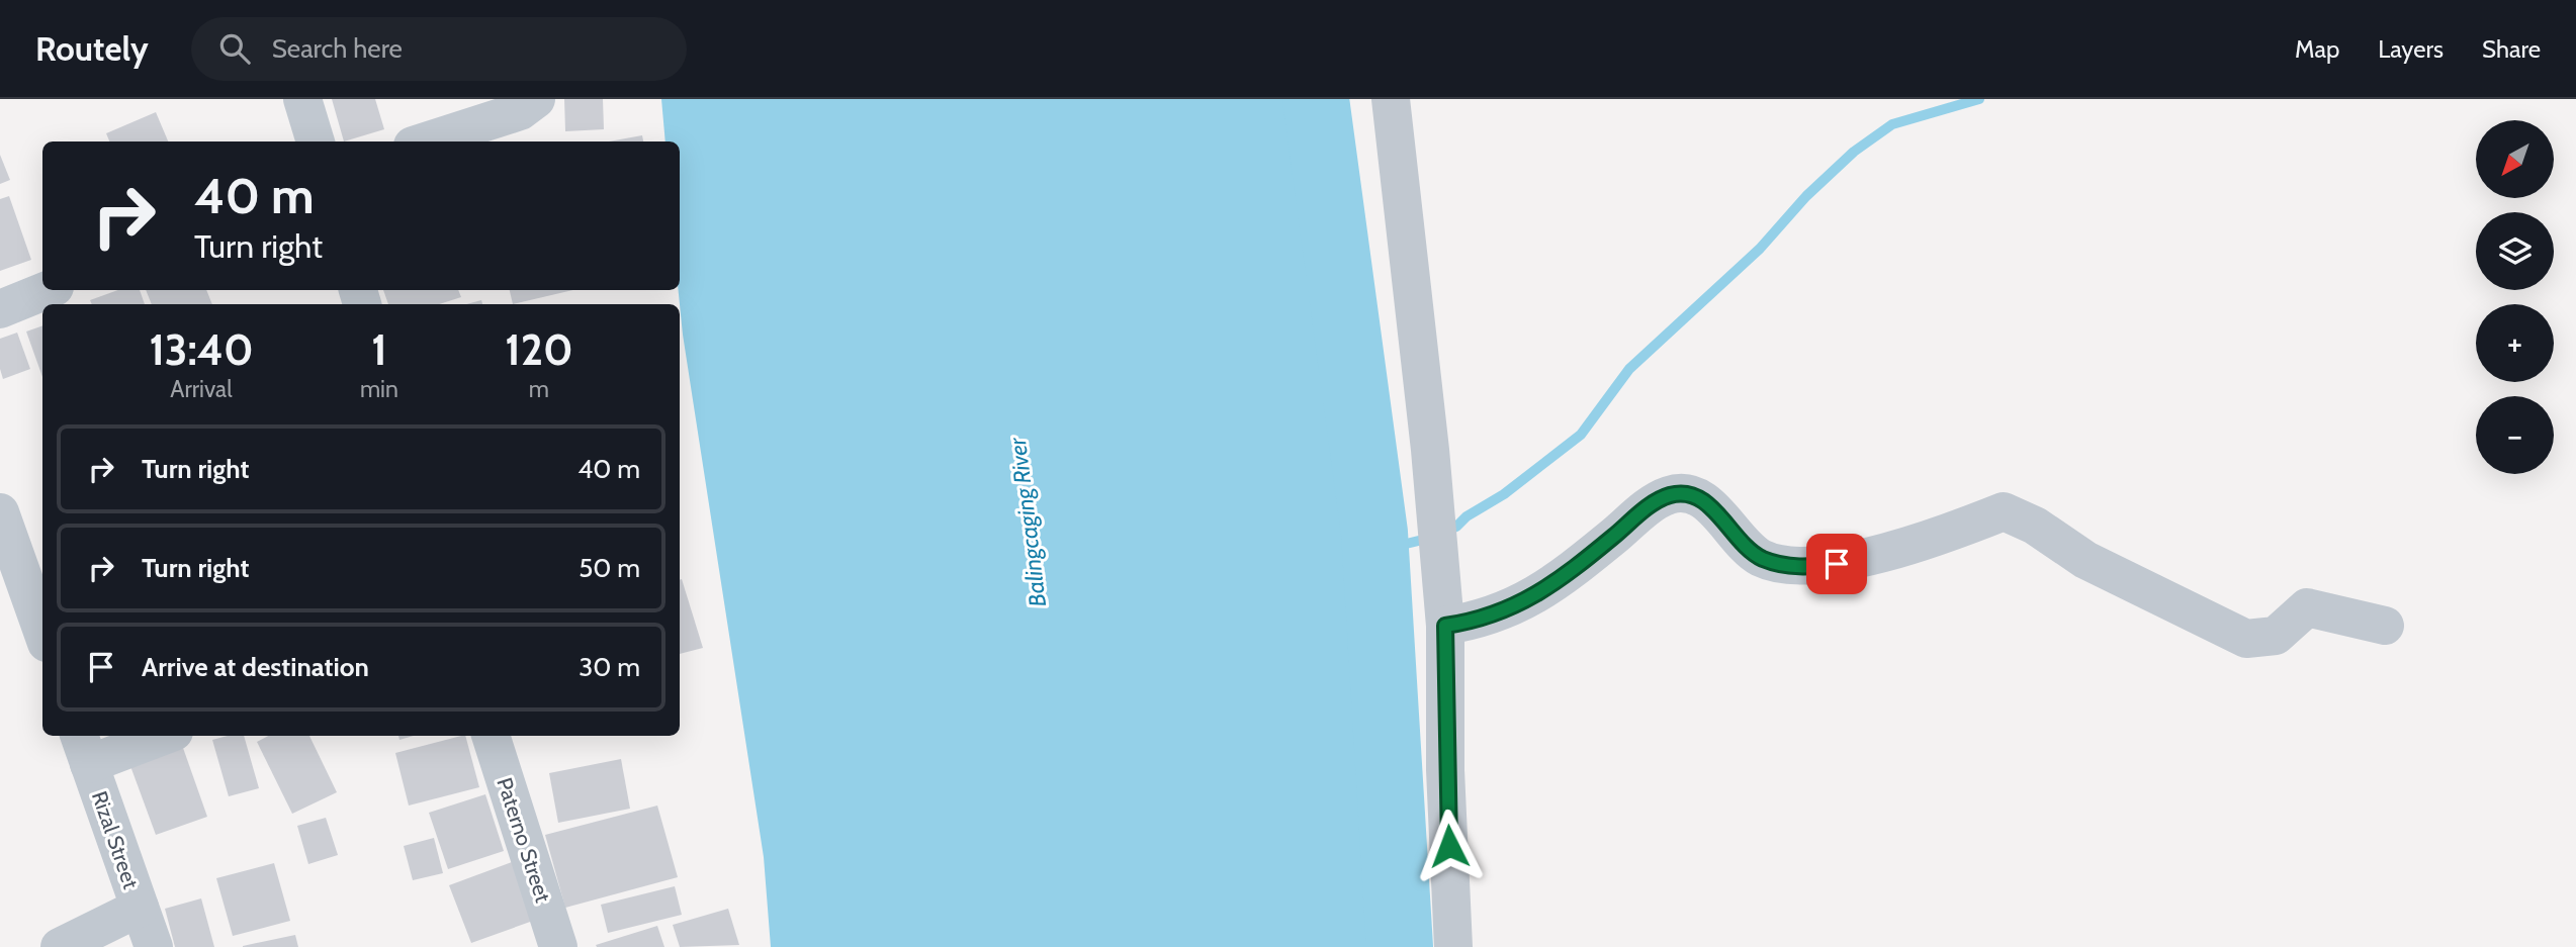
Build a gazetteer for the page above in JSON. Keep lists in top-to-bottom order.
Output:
{
  "streets": {
    "street": ["Rizal Street", "Paterno Street"]
  },
  "water": ["Balingcaging River"],
  "north": "bottom left",
  "page": {
    "header": "Routely",
    "search": "Search here",
    "nav": ["Map", "Layers", "Share"],
    "map_buttons": ["+", "−"],
    "turn": ["40 m", "Turn right"],
    "eta": [
      "13:40",
      "Arrival",
      "1",
      "min",
      "120",
      "m"
    ],
    "list": [
      {
        "name": "Turn right",
        "value": "40 m"
      },
      {
        "name": "Turn right",
        "value": "50 m"
      },
      {
        "name": "Arrive at destination",
        "value": "30 m"
      }
    ]
  }
}
